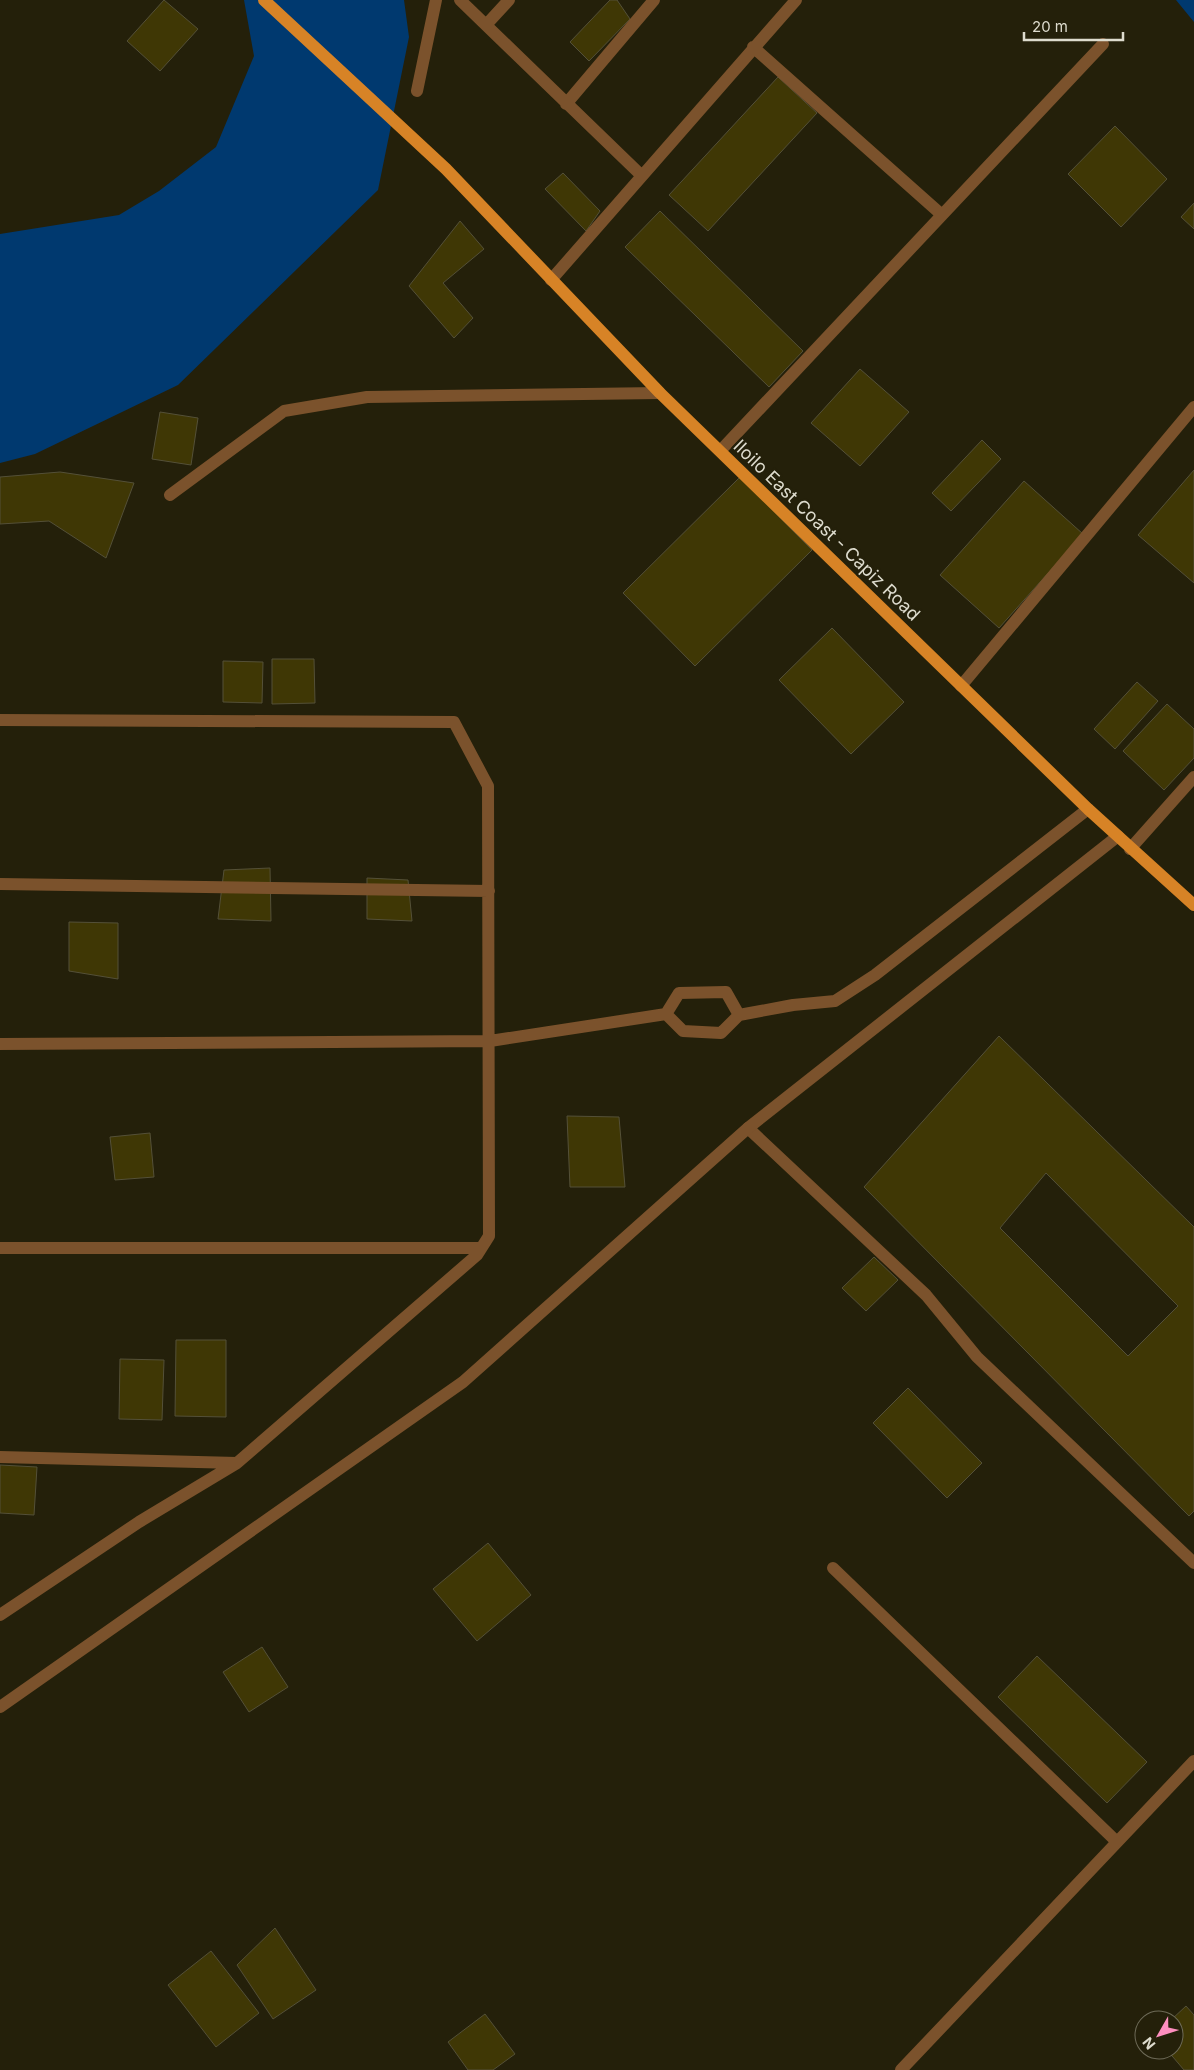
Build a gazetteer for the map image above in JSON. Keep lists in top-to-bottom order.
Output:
{
  "streets": {
    "main road": ["Iloilo East Coast - Capiz Road"]
  },
  "scale_bar": "20 m",
  "north": "bottom left"
}
